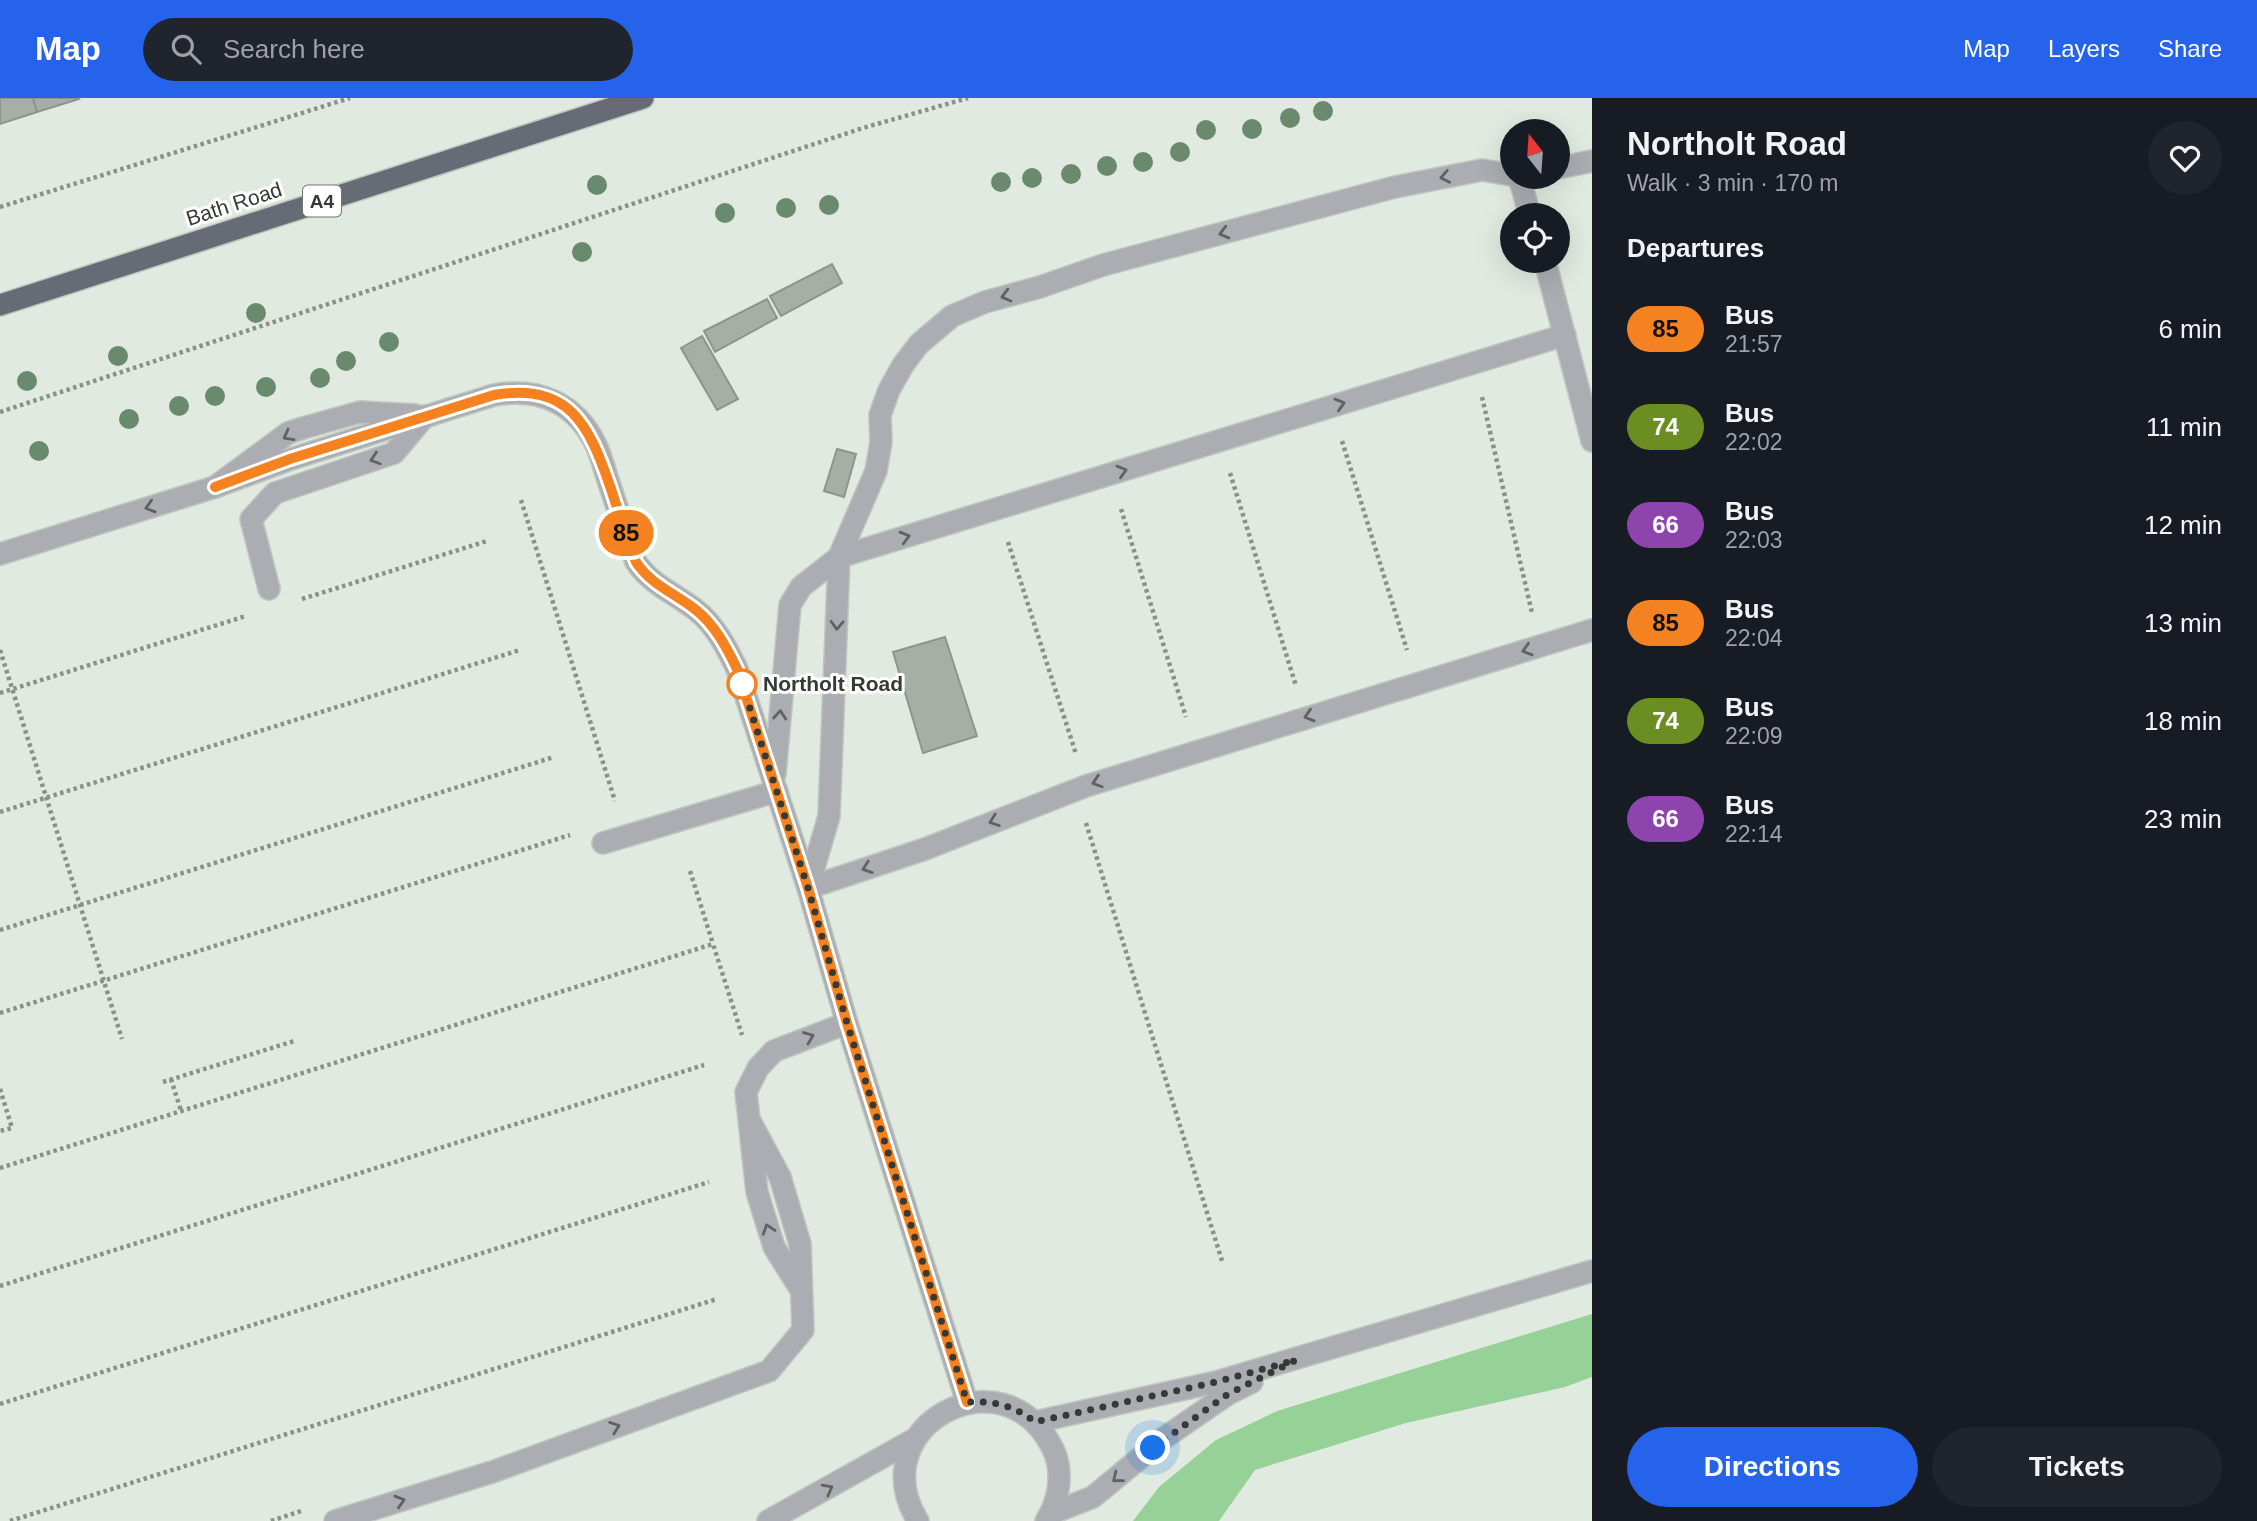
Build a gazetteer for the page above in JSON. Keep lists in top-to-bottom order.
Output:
{
  "streets": {
    "highway": ["A4", "Bath Road"]
  },
  "places": ["Northolt Road"],
  "lines": ["bus line 85"],
  "north": "top",
  "page": {
    "header": "Map",
    "search": "Search here",
    "nav": ["Map", "Layers", "Share"],
    "on_map": "85",
    "heading": [
      ["Northolt Road", "Walk · 3 min · 170 m"],
      "Departures"
    ],
    "list": [
      {
        "mark": "85",
        "name": "Bus",
        "note": "21:57",
        "value": "6 min"
      },
      {
        "mark": "74",
        "name": "Bus",
        "note": "22:02",
        "value": "11 min"
      },
      {
        "mark": "66",
        "name": "Bus",
        "note": "22:03",
        "value": "12 min"
      },
      {
        "mark": "85",
        "name": "Bus",
        "note": "22:04",
        "value": "13 min"
      },
      {
        "mark": "74",
        "name": "Bus",
        "note": "22:09",
        "value": "18 min"
      },
      {
        "mark": "66",
        "name": "Bus",
        "note": "22:14",
        "value": "23 min"
      }
    ],
    "buttons": ["Directions", "Tickets"]
  }
}
